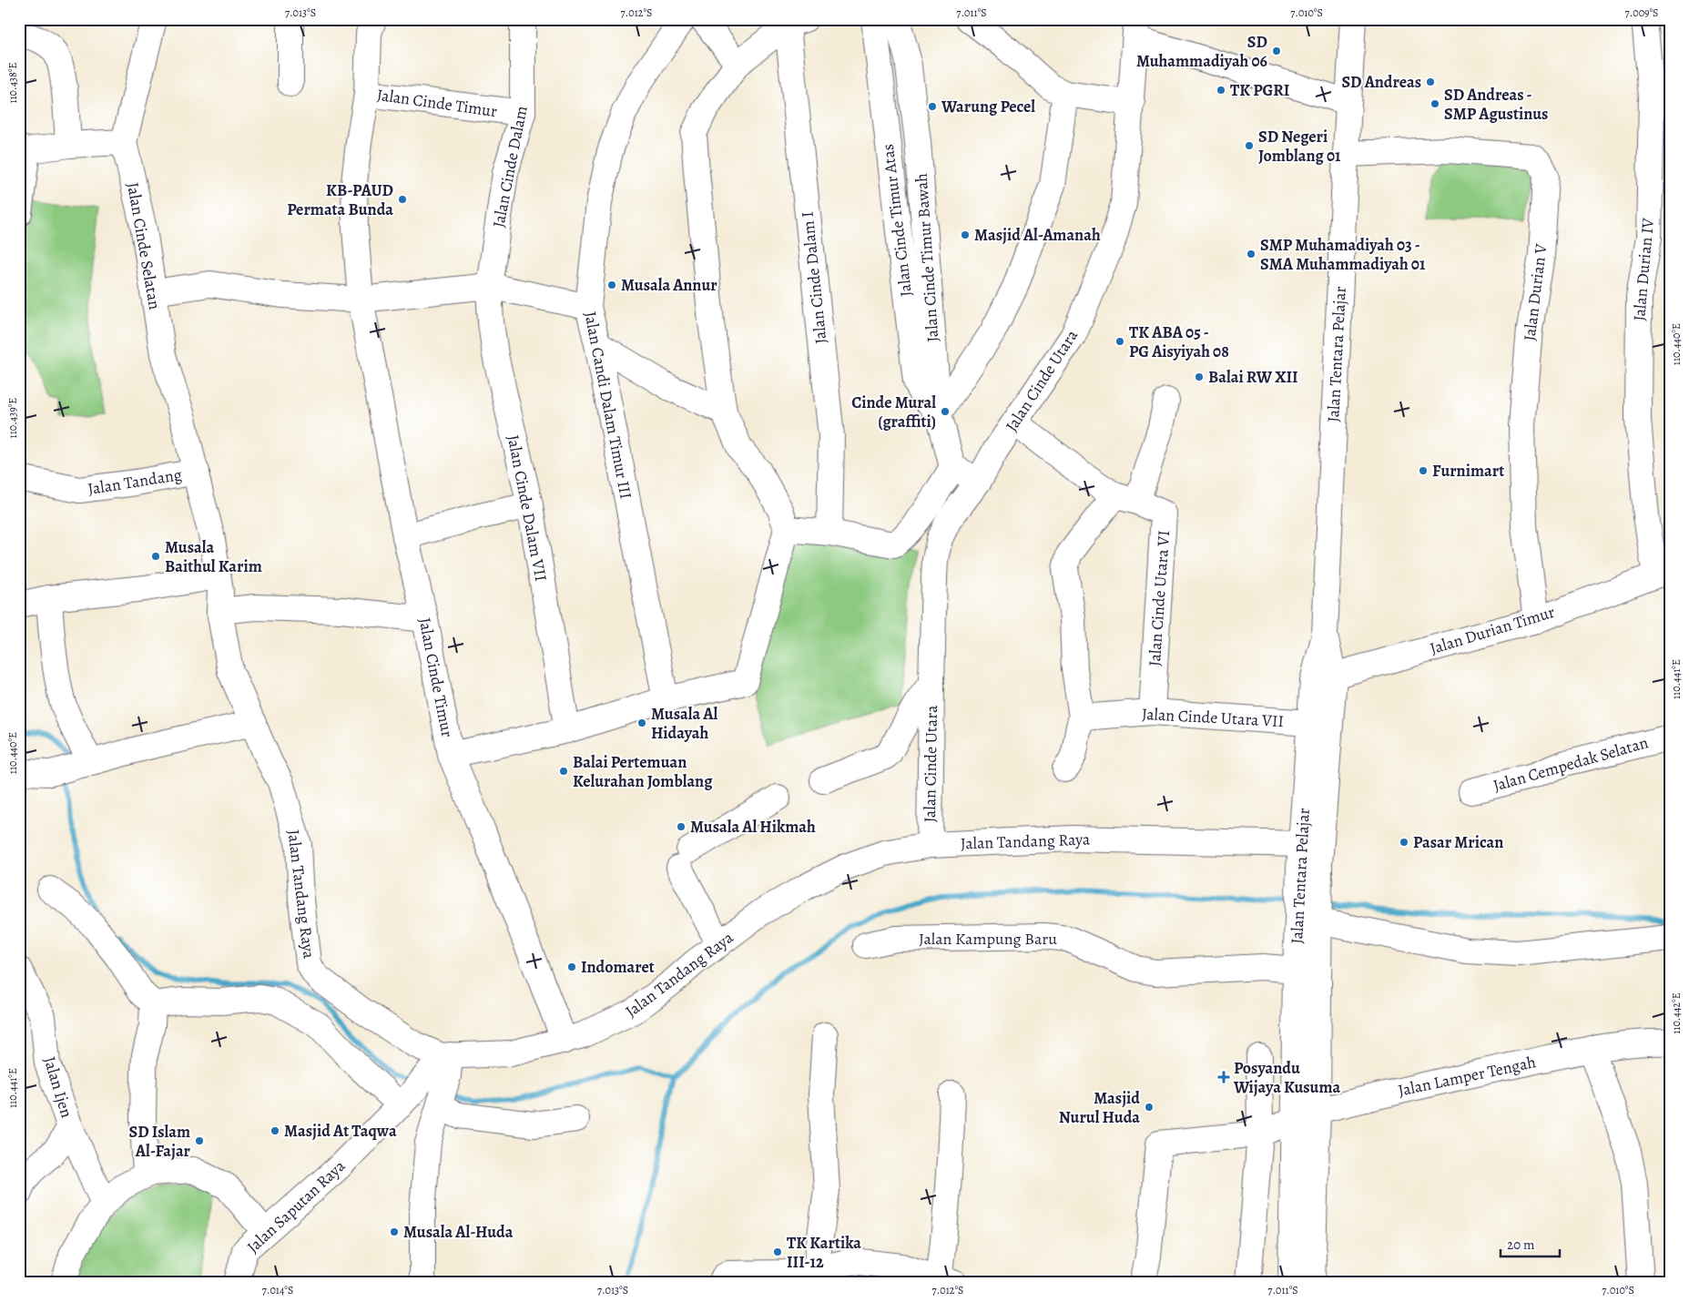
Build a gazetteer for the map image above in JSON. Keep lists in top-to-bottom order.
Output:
{
  "streets": {
    "street": [
      "Jalan Cinde Timur",
      "Jalan Cinde Dalam",
      "Jalan Cinde Timur Atas",
      "Jalan Cinde Selatan",
      "Jalan Cinde Timur Bawah",
      "Jalan Durian IV",
      "Jalan Cinde Dalam I",
      "Jalan Durian V",
      "Jalan Tentara Pelajar",
      "Jalan Cinde Utara",
      "Jalan Candi Dalam Timur III",
      "Jalan Tandang",
      "Jalan Cinde Dalam VII",
      "Jalan Cinde Utara VI",
      "Jalan Durian Timur",
      "Jalan Cinde Utara VII",
      "Jalan Cempedak Selatan",
      "Jalan Tandang Raya",
      "Jalan Kampung Baru",
      "Jalan Lamper Tengah",
      "Jalan Ijen",
      "Jalan Saputan Raya"
    ]
  },
  "crossings": [
    ["Jalan Cinde Timur", "Jalan Cinde Dalam"],
    ["Jalan Cinde Timur", "Jalan Tandang Raya"],
    ["Jalan Cinde Dalam", "Jalan Cinde Dalam VII"],
    ["Jalan Cinde Timur Atas", "Jalan Cinde Timur Bawah"],
    ["Jalan Cinde Selatan", "Jalan Tandang"],
    ["Jalan Cinde Selatan", "Jalan Tandang Raya"],
    ["Jalan Durian IV", "Jalan Durian Timur"],
    ["Jalan Durian V", "Jalan Tentara Pelajar"],
    ["Jalan Durian V", "Jalan Durian Timur"],
    ["Jalan Tentara Pelajar", "Jalan Cinde Utara"],
    ["Jalan Tentara Pelajar", "Jalan Durian Timur"],
    ["Jalan Tentara Pelajar", "Jalan Cinde Utara VII"],
    ["Jalan Tentara Pelajar", "Jalan Tandang Raya"],
    ["Jalan Tentara Pelajar", "Jalan Kampung Baru"],
    ["Jalan Tentara Pelajar", "Jalan Lamper Tengah"],
    ["Jalan Cinde Utara", "Jalan Cinde Utara VI"],
    ["Jalan Cinde Utara", "Jalan Tandang Raya"],
    ["Jalan Tandang", "Jalan Tandang Raya"],
    ["Jalan Cinde Utara VI", "Jalan Cinde Utara VII"],
    ["Jalan Tandang Raya", "Jalan Saputan Raya"]
  ],
  "places": {
    "other": [
      "SD Muhammadiyah 06",
      "SD Andreas",
      "TK PGRI",
      "SD Andreas - SMP Agustinus",
      "Warung Pecel",
      "SD Negeri Jomblang 01",
      "KB-PAUD Permata Bunda",
      "Masjid Al-Amanah",
      "SMP Muhamadiyah 03 - SMA Muhammadiyah 01",
      "Musala Annur",
      "TK ABA 05 - PG Aisyiyah 08",
      "Balai RW XII",
      "Cinde Mural (graffiti)",
      "Furnimart",
      "Musala Baithul Karim",
      "Musala Al Hidayah",
      "Balai Pertemuan Kelurahan Jomblang",
      "Musala Al Hikmah",
      "Pasar Mrican",
      "Indomaret",
      "Masjid Nurul Huda",
      "Masjid At Taqwa",
      "SD Islam Al-Fajar",
      "Musala Al-Huda",
      "TK Kartika III-12"
    ],
    "health": ["Posyandu Wijaya Kusuma"]
  },
  "scale_bar": "20 m",
  "coordinates": [
    "7.013°S",
    "7.012°S",
    "7.011°S",
    "7.010°S",
    "7.009°S",
    "110.438°E",
    "110.440°E",
    "110.439°E",
    "110.441°E",
    "110.442°E",
    "7.014°S"
  ]
}
